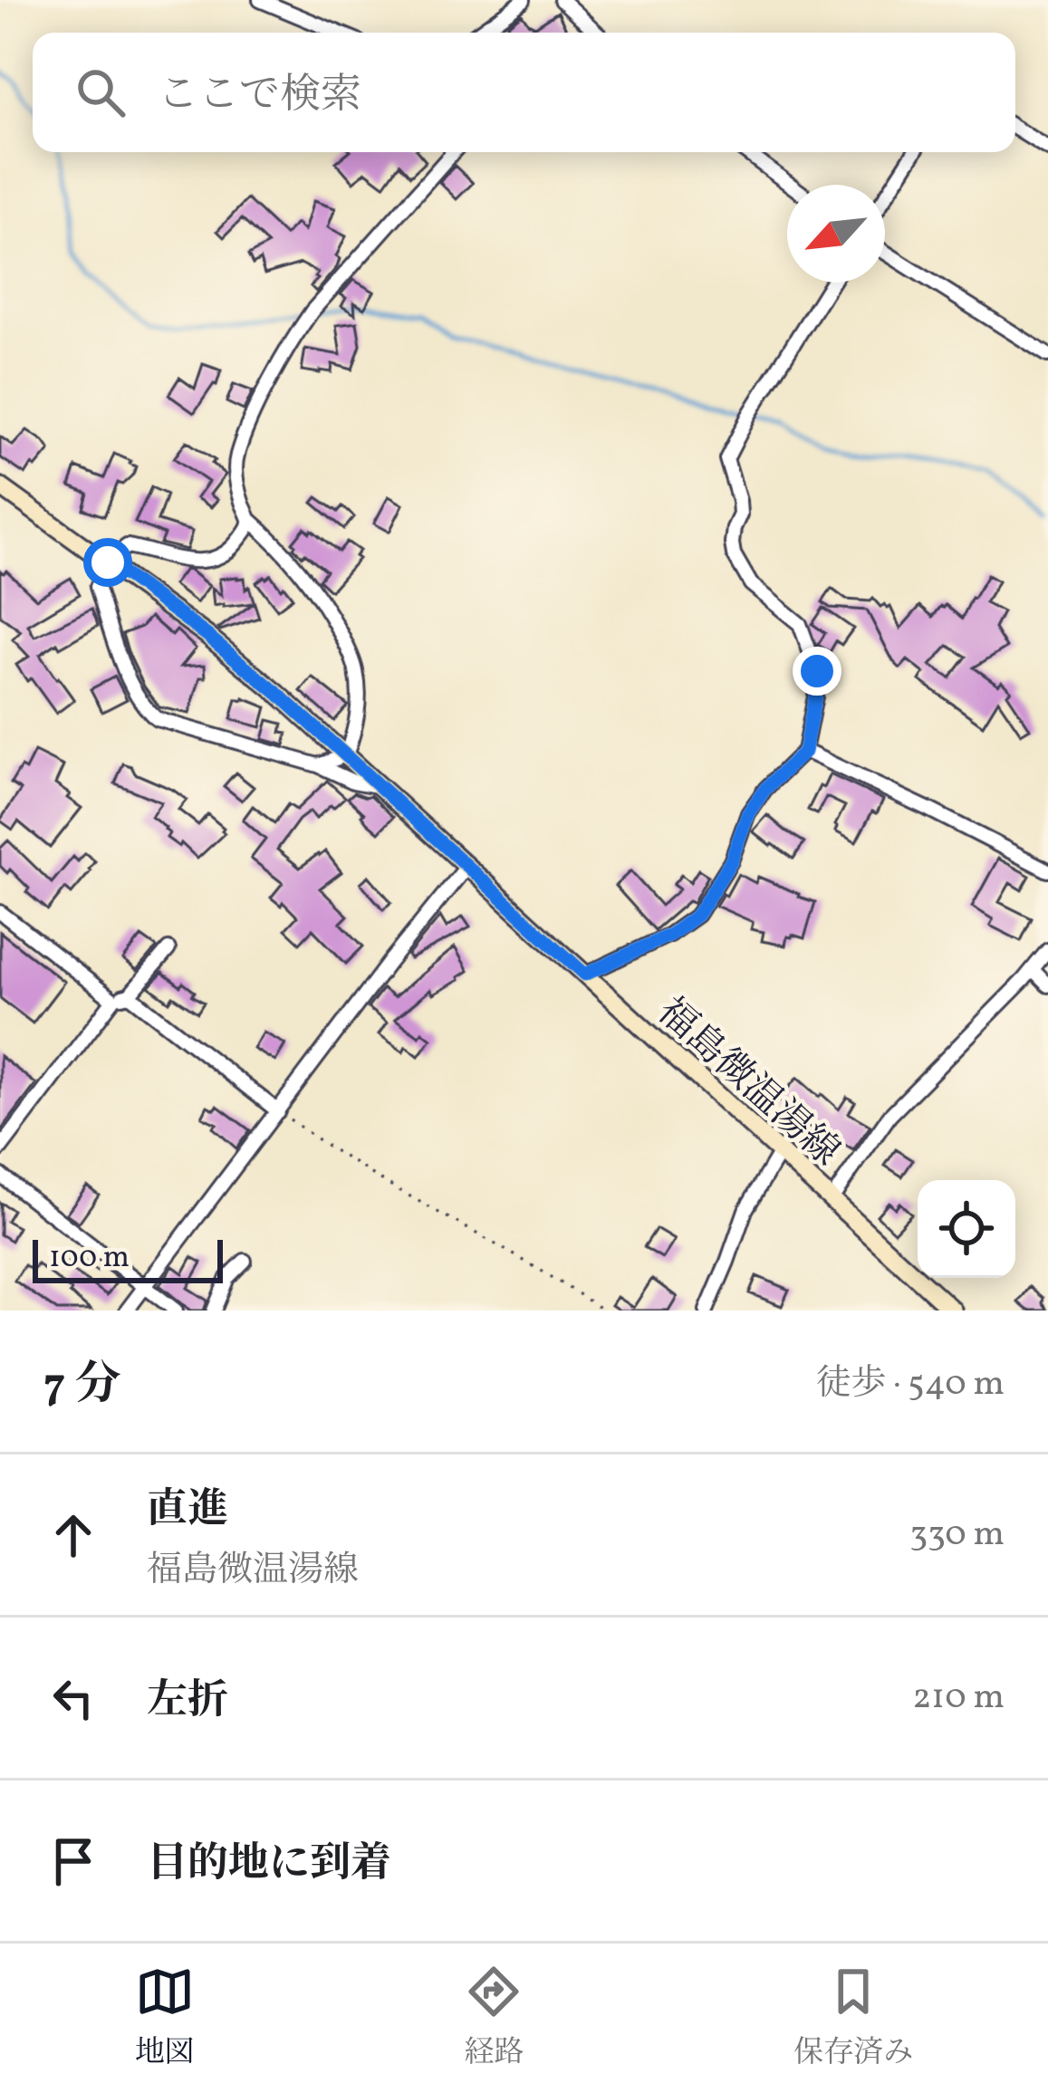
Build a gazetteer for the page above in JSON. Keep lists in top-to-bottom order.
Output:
{
  "streets": {
    "main road": ["福島微温湯線"]
  },
  "scale_bar": "100 m",
  "north": "bottom left",
  "page": {
    "search": "ここで検索",
    "scale": "100 m",
    "heading": ["7 分", "徒歩 · 540 m"],
    "list": [
      ["直進", "福島微温湯線", "330 m"],
      ["左折", "210 m"],
      "目的地に到着"
    ],
    "nav": ["地図", "経路", "保存済み"]
  }
}
